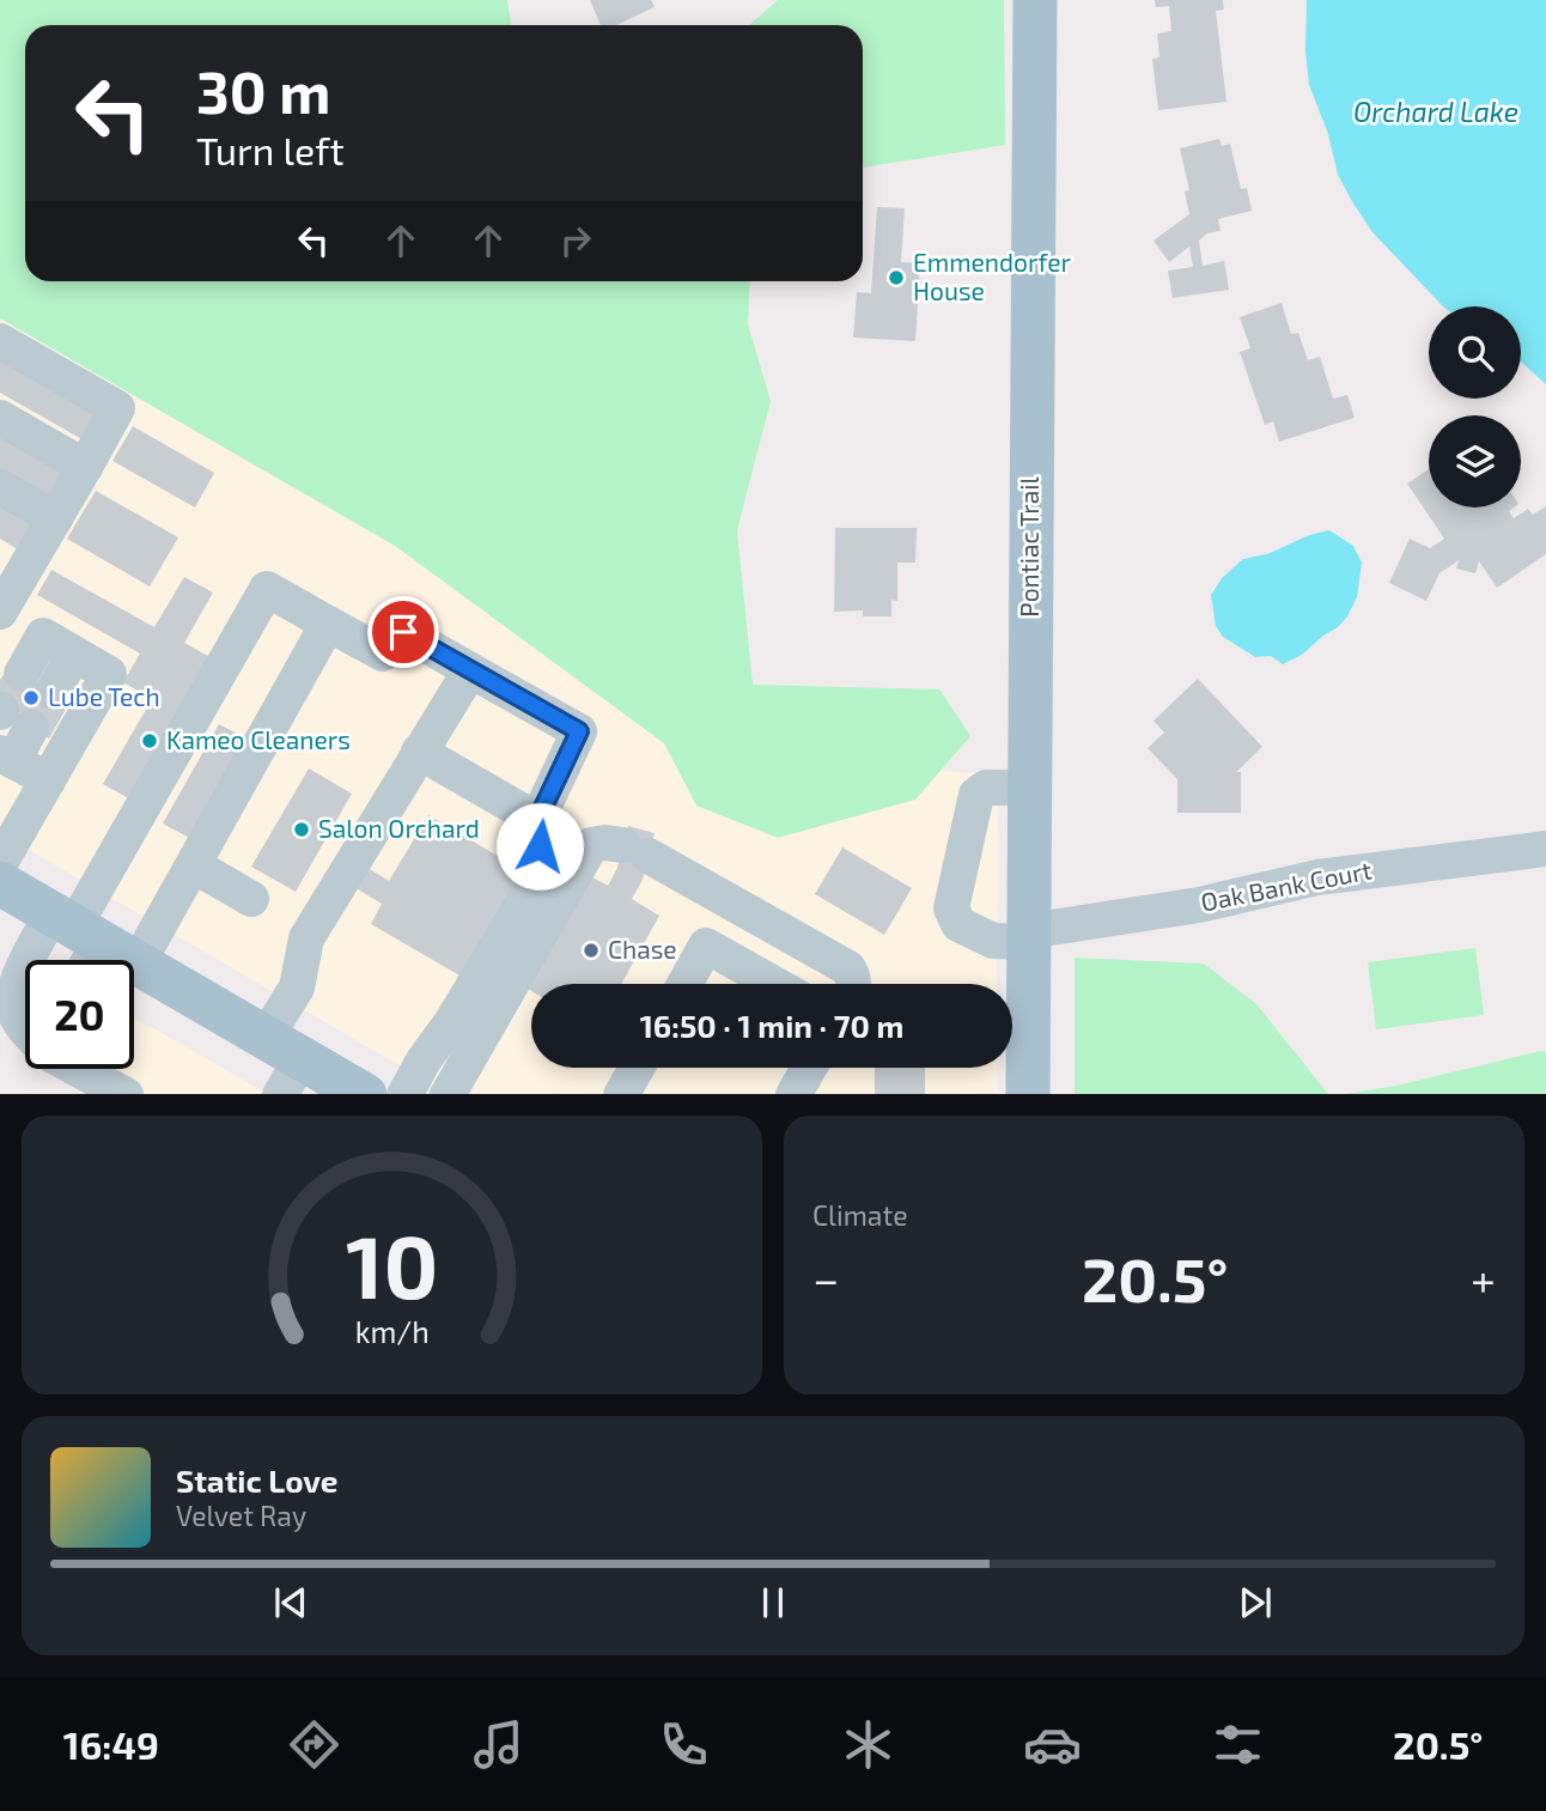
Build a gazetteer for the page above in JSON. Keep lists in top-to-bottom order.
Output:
{
  "streets": {
    "main road": ["Pontiac Trail"],
    "street": ["Oak Bank Court"]
  },
  "crossings": [
    ["Pontiac Trail", "Oak Bank Court"]
  ],
  "water": ["Orchard Lake"],
  "places": [
    "Emmendorfer House",
    "Lube Tech",
    "Kameo Cleaners",
    "Salon Orchard",
    "Chase"
  ],
  "page": {
    "turn": ["30 m", "Turn left"],
    "limit": "20",
    "trip": "16:50 · 1 min · 70 m",
    "tile": "Climate",
    "heat": ["−", "20.5°", "+"],
    "song": ["Static Love", "Velvet Ray"],
    "tabs": ["16:49", "20.5°"],
    "gauge": ["10", "km/h"]
  }
}
